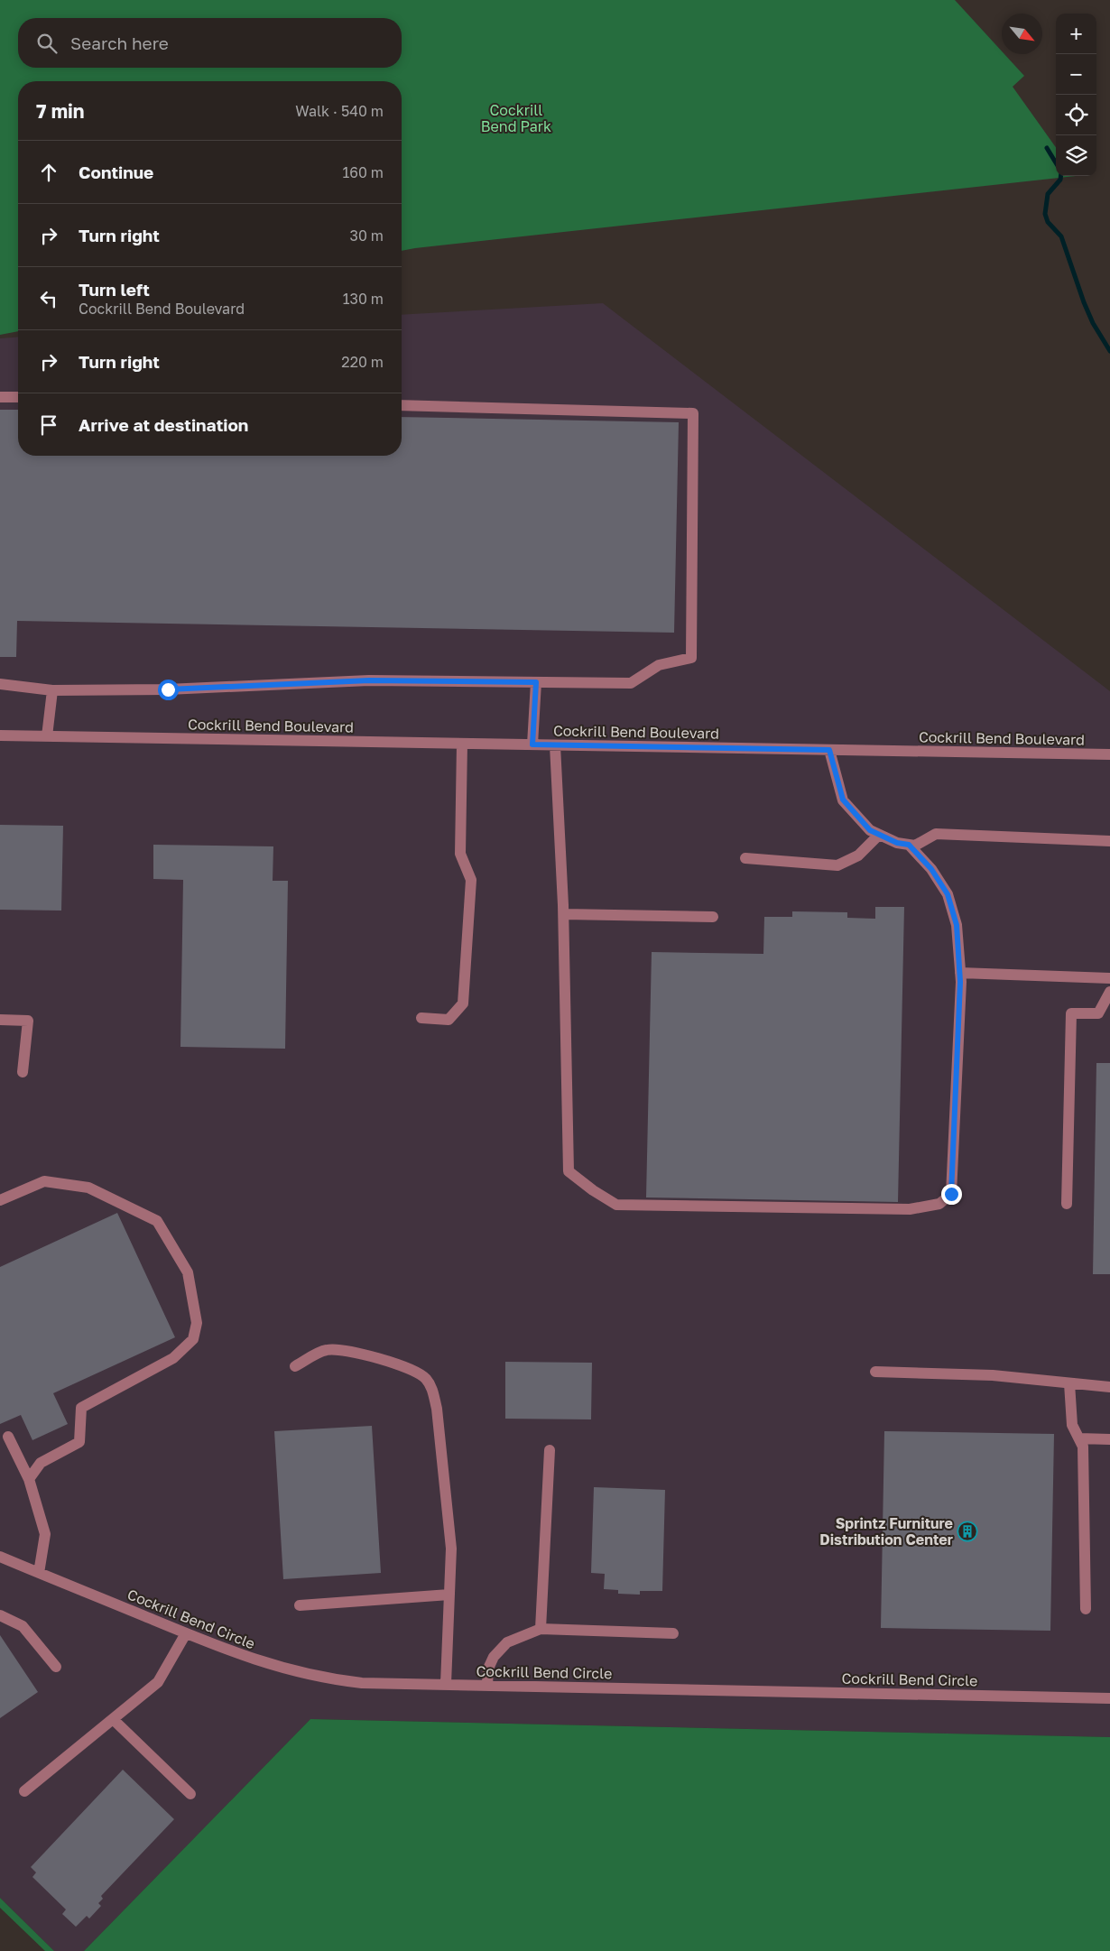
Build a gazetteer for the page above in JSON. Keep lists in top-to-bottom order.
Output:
{
  "streets": {
    "street": ["Cockrill Bend Boulevard", "Cockrill Bend Circle"]
  },
  "parks": ["Cockrill Bend Park"],
  "places": {
    "building": ["Sprintz Furniture Distribution Center"]
  },
  "north": "bottom right",
  "page": {
    "map_buttons": ["+", "−"],
    "search": "Search here",
    "heading": ["7 min", "Walk · 540 m"],
    "list": [
      ["Continue", "160 m"],
      ["Turn right", "30 m"],
      ["Turn left", "Cockrill Bend Boulevard", "130 m"],
      ["Turn right", "220 m"],
      "Arrive at destination"
    ]
  }
}
